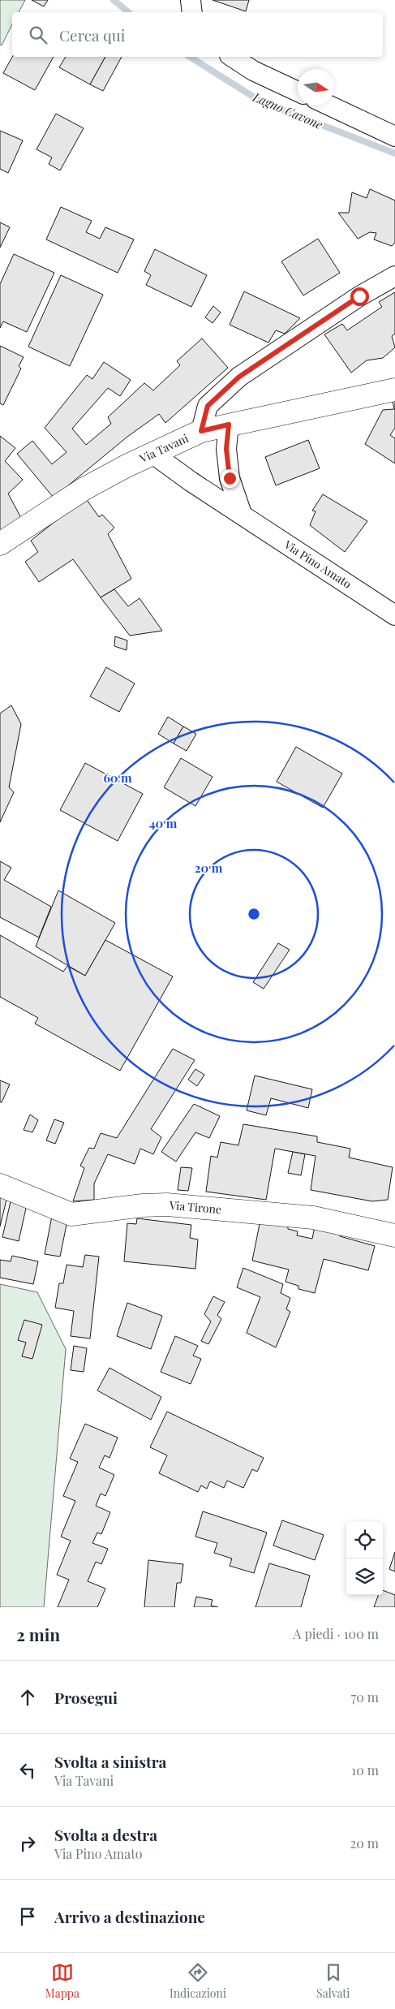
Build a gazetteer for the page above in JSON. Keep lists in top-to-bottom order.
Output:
{
  "streets": {
    "street": ["Via Tavani", "Via Pino Amato", "Via Tirone"]
  },
  "crossings": [
    ["Via Tavani", "Via Pino Amato"]
  ],
  "water": ["Lagno Cavone"],
  "north": "right",
  "page": {
    "search": "Cerca qui",
    "heading": ["2 min", "A piedi · 100 m"],
    "list": [
      ["Prosegui", "70 m"],
      ["Svolta a sinistra", "Via Tavani", "10 m"],
      ["Svolta a destra", "Via Pino Amato", "20 m"],
      "Arrivo a destinazione"
    ],
    "nav": ["Mappa", "Indicazioni", "Salvati"]
  },
  "rings": ["60 m", "40 m", "20 m"]
}
